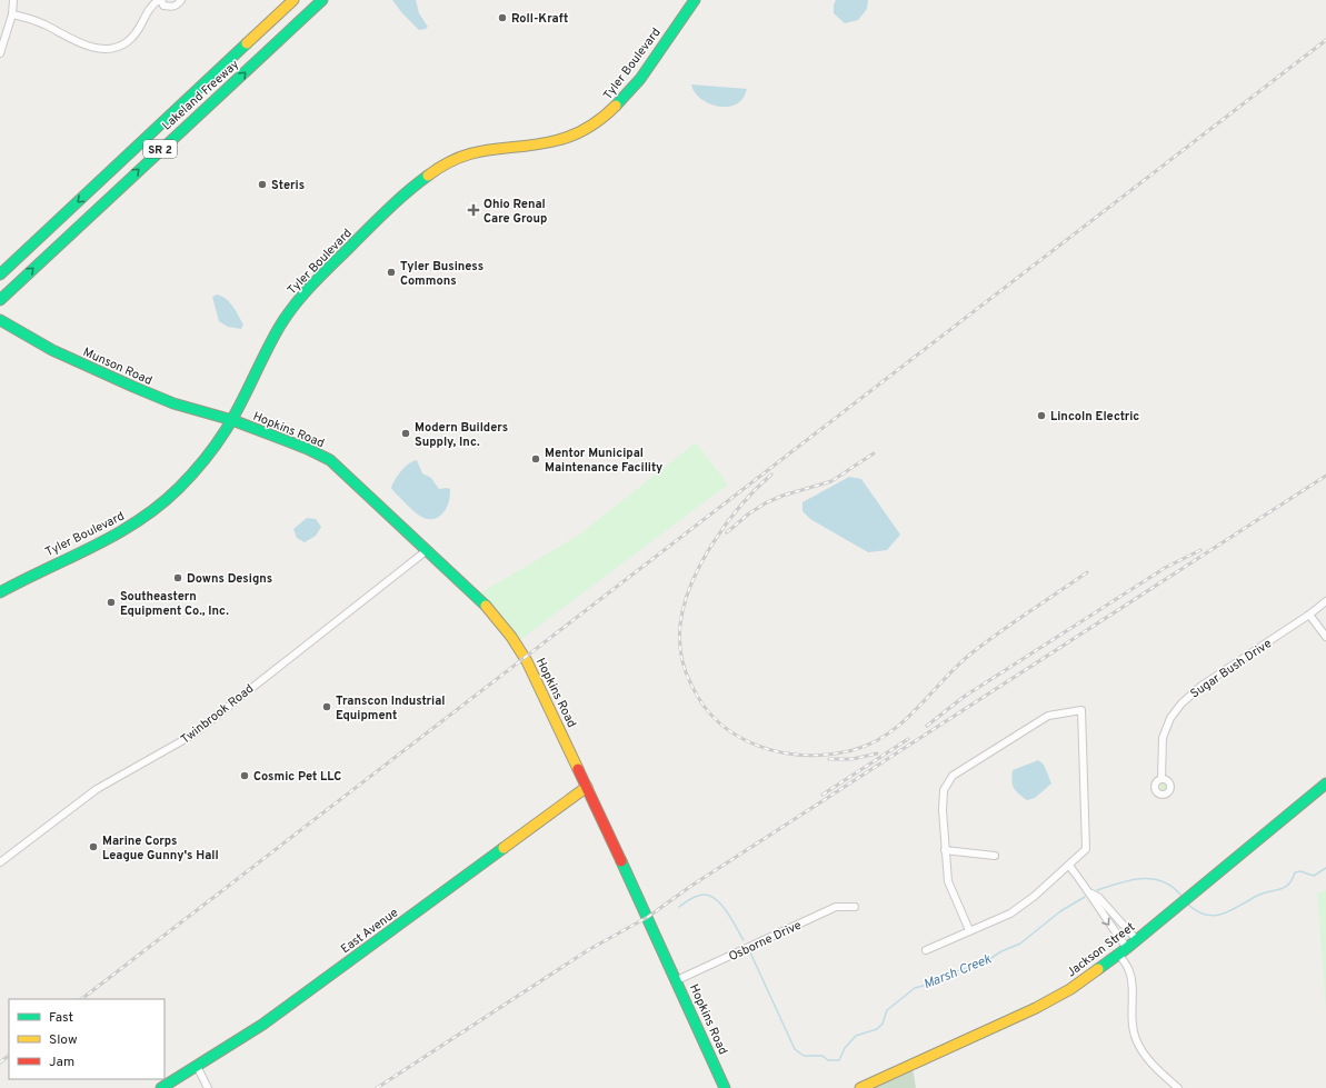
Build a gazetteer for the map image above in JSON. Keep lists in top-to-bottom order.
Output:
{
  "streets": {
    "main road": [
      "Tyler Boulevard",
      "Lakeland Freeway",
      "SR 2",
      "Munson Road",
      "Hopkins Road",
      "East Avenue",
      "Jackson Street"
    ],
    "street": ["Sugar Bush Drive", "Twinbrook Road", "Osborne Drive"]
  },
  "crossings": [
    ["Tyler Boulevard", "Munson Road"],
    ["Tyler Boulevard", "Hopkins Road"],
    ["Munson Road", "Hopkins Road"],
    ["Hopkins Road", "Twinbrook Road"],
    ["Hopkins Road", "East Avenue"],
    ["Hopkins Road", "Osborne Drive"]
  ],
  "water": ["Marsh Creek"],
  "places": {
    "other": [
      "Roll-Kraft",
      "Steris",
      "Tyler Business Commons",
      "Lincoln Electric",
      "Modern Builders Supply, Inc.",
      "Mentor Municipal Maintenance Facility",
      "Downs Designs",
      "Southeastern Equipment Co., Inc.",
      "Transcon Industrial Equipment",
      "Cosmic Pet LLC",
      "Marine Corps League Gunny's Hall"
    ],
    "health": ["Ohio Renal Care Group"]
  },
  "legend": ["Fast", "Slow", "Jam"]
}
